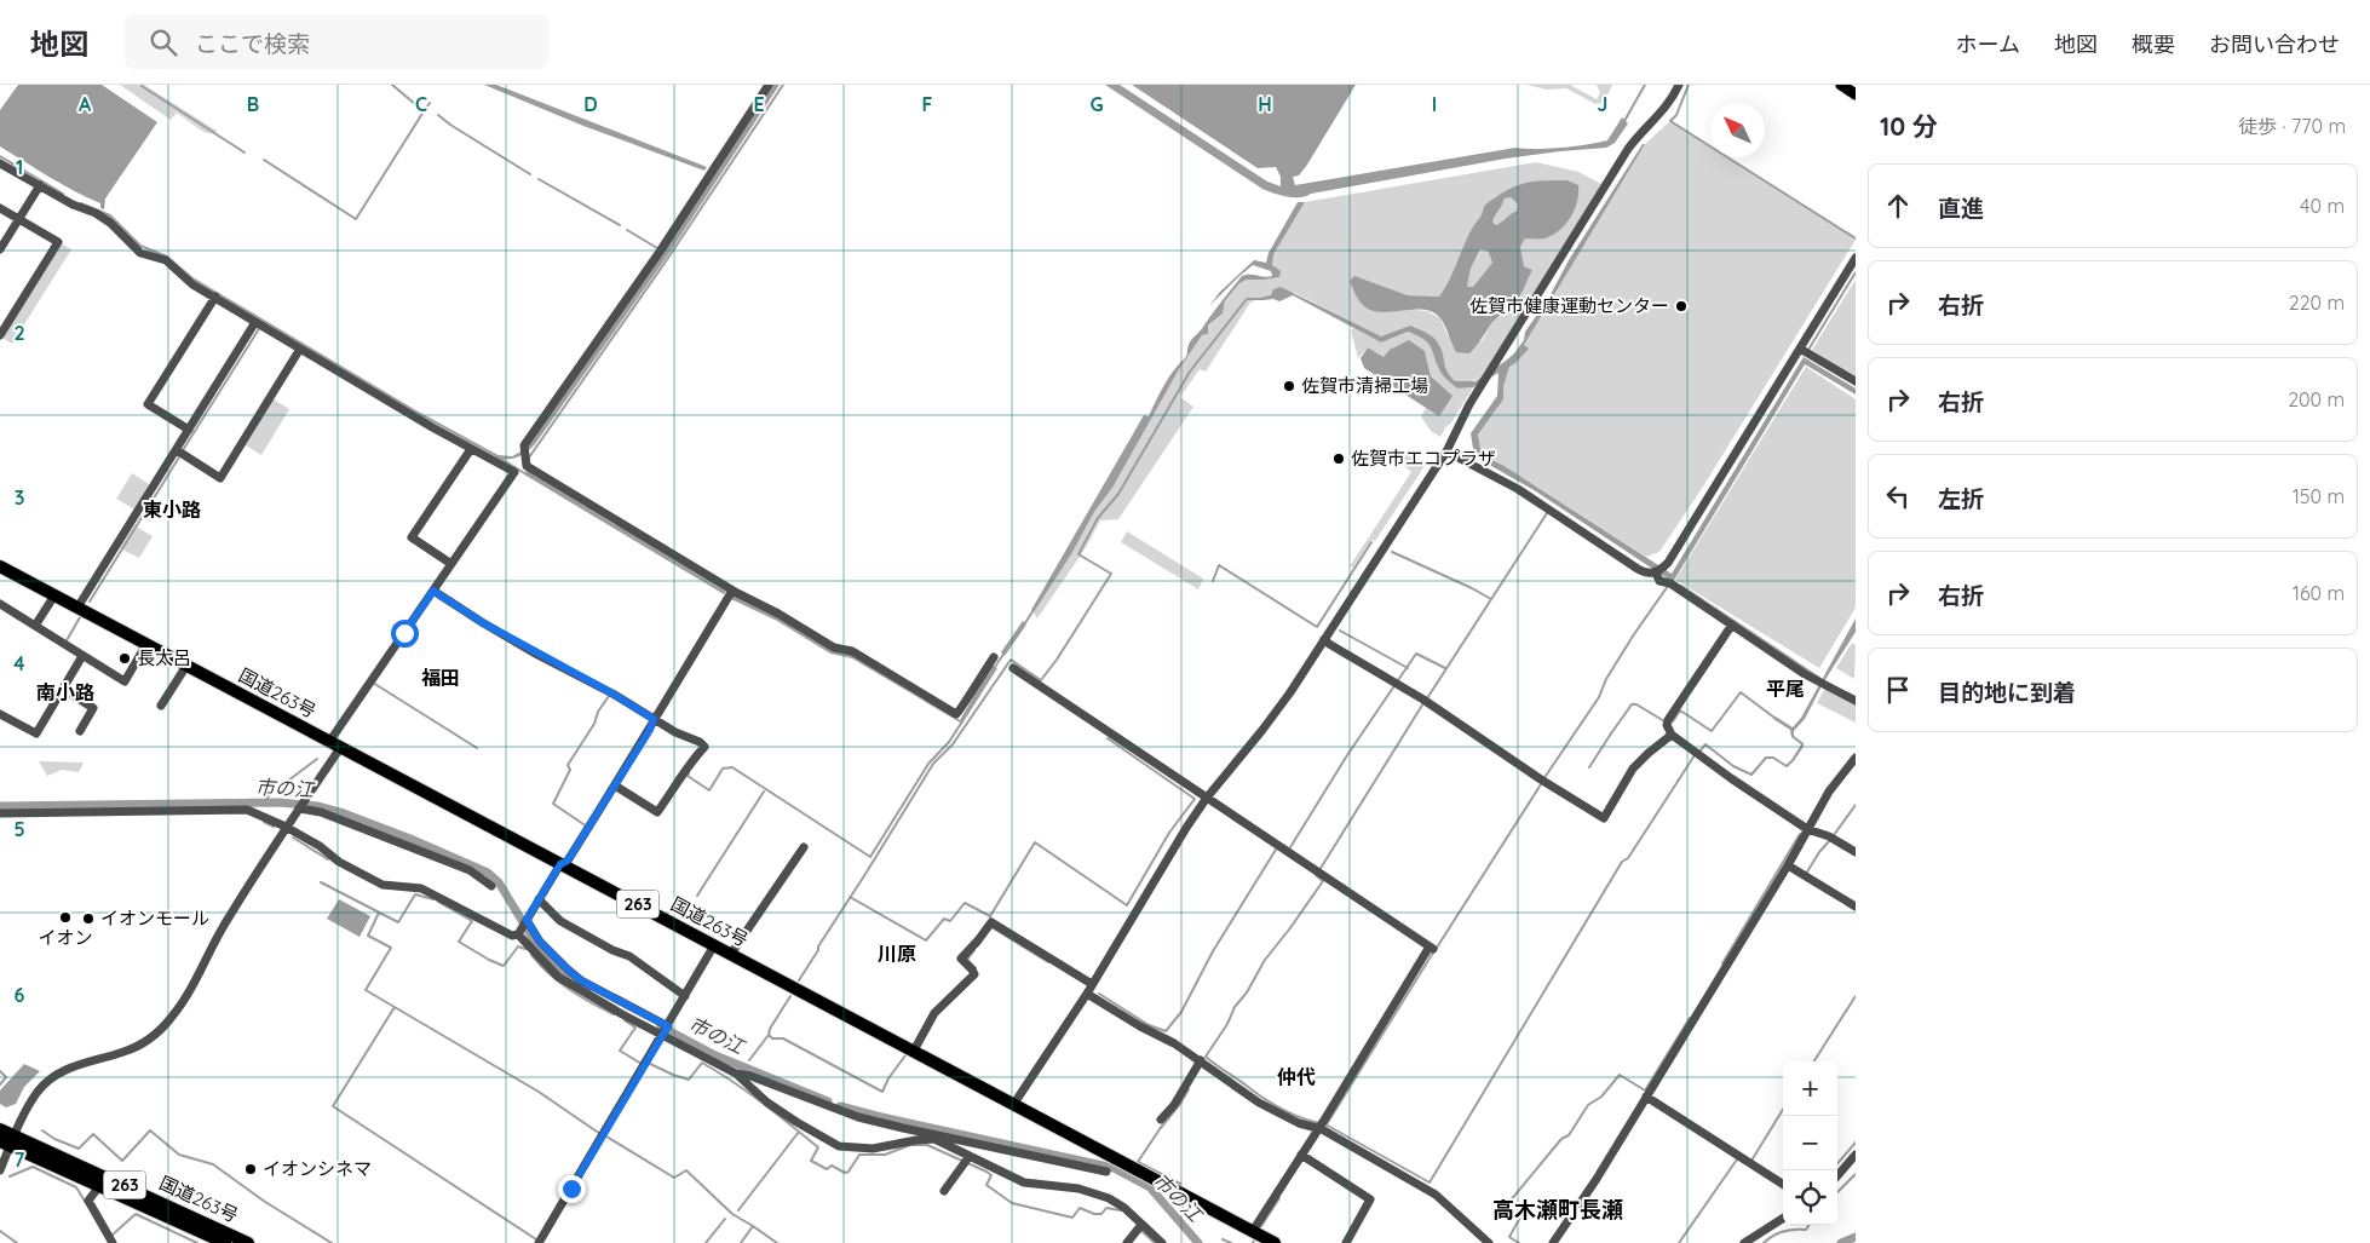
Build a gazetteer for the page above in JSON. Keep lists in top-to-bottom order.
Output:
{
  "streets": {
    "highway": ["国道263号", "263"]
  },
  "districts": [
    "東小路",
    "福田",
    "平尾",
    "南小路",
    "川原",
    "仲代",
    "高木瀬町長瀬"
  ],
  "water": ["市の江"],
  "places": [
    "佐賀市健康運動センター",
    "佐賀市清掃工場",
    "佐賀市エコプラザ",
    "長太呂",
    "イオン",
    "イオンモール",
    "イオンシネマ"
  ],
  "north": "top left",
  "page": {
    "header": "地図",
    "search": "ここで検索",
    "nav": [
      "ホーム",
      "地図",
      "概要",
      "お問い合わせ"
    ],
    "heading": ["10 分", "徒歩 · 770 m"],
    "list": [
      ["直進", "40 m"],
      ["右折", "220 m"],
      ["右折", "200 m"],
      ["左折", "150 m"],
      ["右折", "160 m"],
      "目的地に到着"
    ],
    "map_buttons": ["+", "−"]
  },
  "grid": {
    "columns": [
      "A",
      "B",
      "C",
      "D",
      "E",
      "F",
      "G",
      "H",
      "I",
      "J"
    ],
    "rows": [
      "1",
      "2",
      "3",
      "4",
      "5",
      "6",
      "7"
    ]
  }
}
